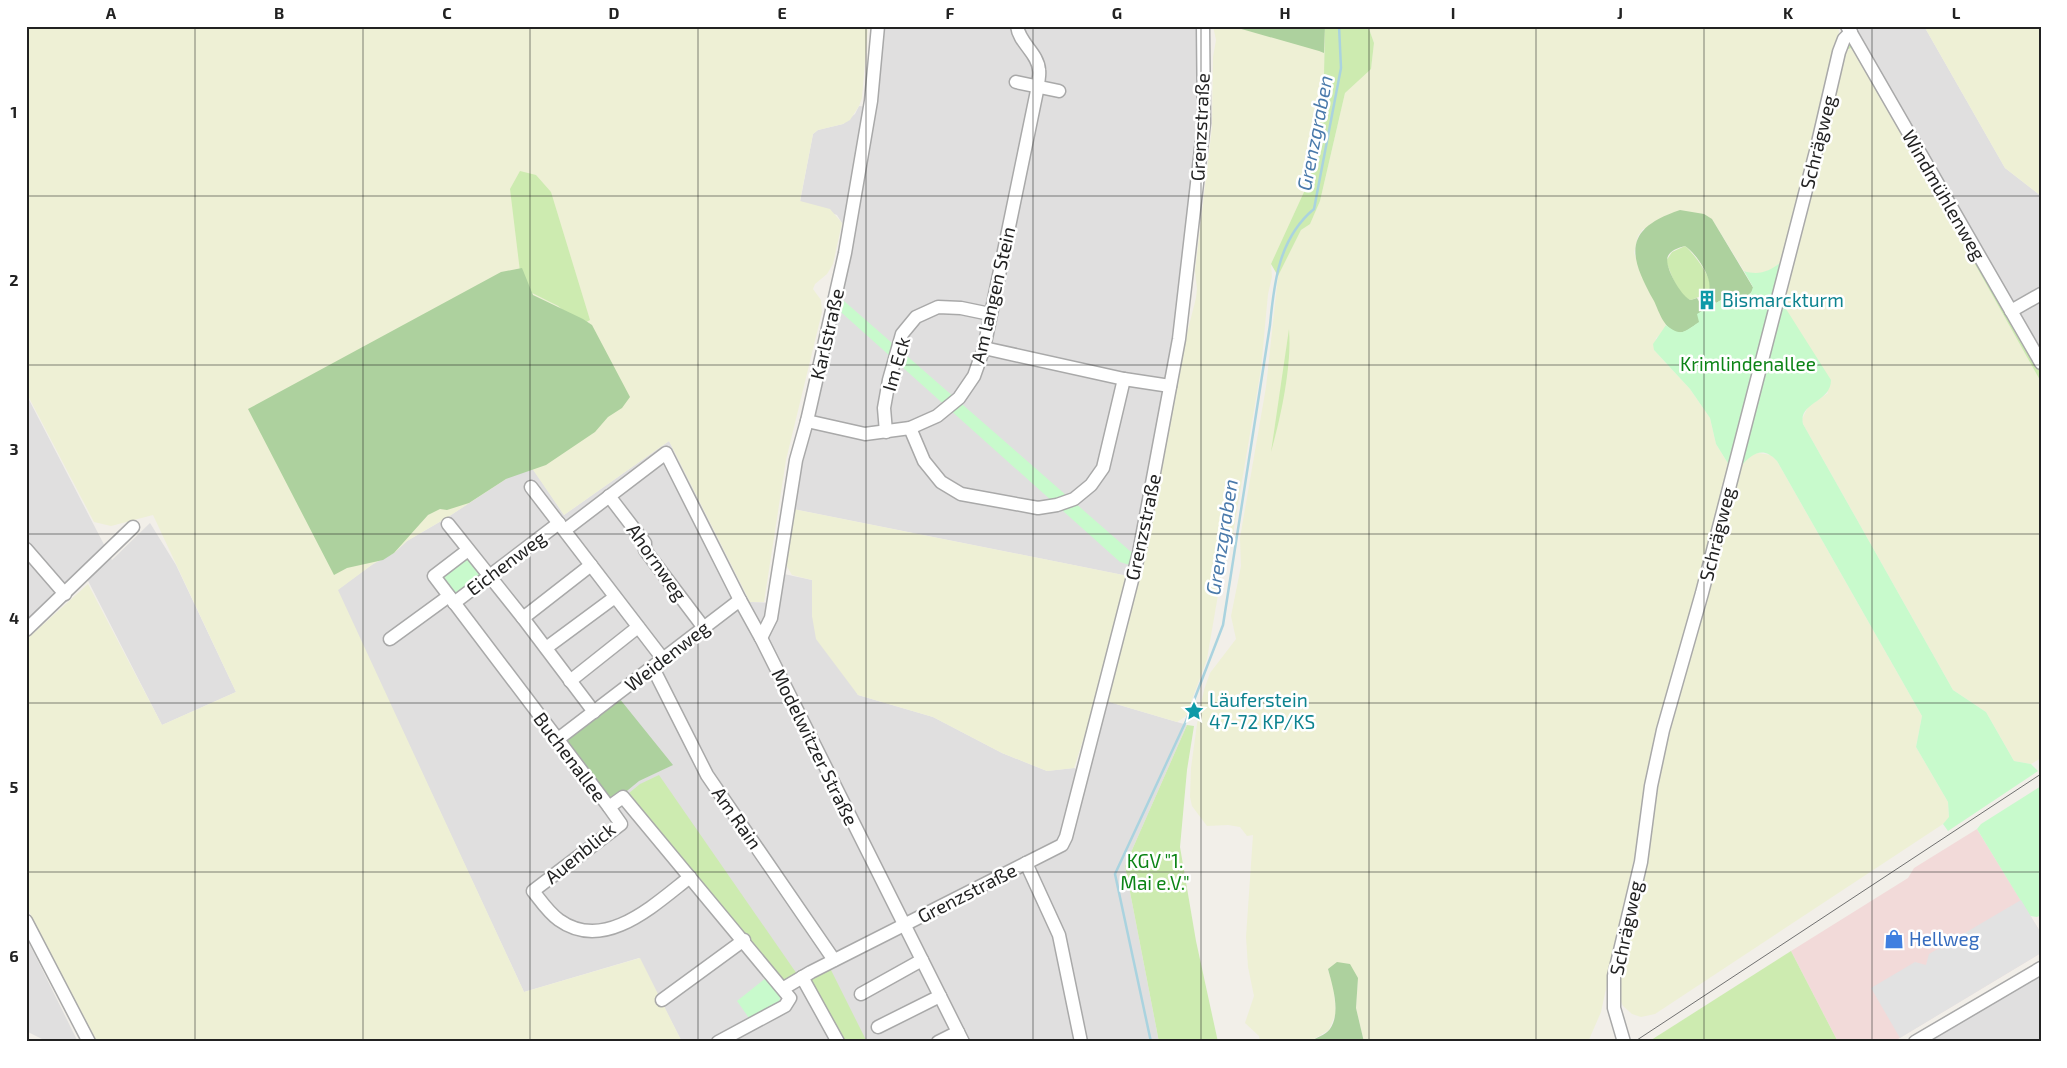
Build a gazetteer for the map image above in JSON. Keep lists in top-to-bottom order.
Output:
{
  "streets": {
    "street": [
      "Grenzstraße",
      "Schrägweg",
      "Windmühlenweg",
      "Am langen Stein",
      "Karlstraße",
      "Im Eck",
      "Ahornweg",
      "Eichenweg",
      "Weidenweg",
      "Modelwitzer Straße",
      "Buchenallee",
      "Am Rain",
      "Auenblick"
    ]
  },
  "crossings": [
    ["Grenzstraße", "Modelwitzer Straße"],
    ["Grenzstraße", "Buchenallee"],
    ["Grenzstraße", "Am Rain"],
    ["Schrägweg", "Windmühlenweg"],
    ["Am langen Stein", "Karlstraße"],
    ["Am langen Stein", "Im Eck"],
    ["Karlstraße", "Modelwitzer Straße"],
    ["Ahornweg", "Eichenweg"],
    ["Ahornweg", "Weidenweg"],
    ["Eichenweg", "Modelwitzer Straße"],
    ["Eichenweg", "Buchenallee"],
    ["Weidenweg", "Modelwitzer Straße"],
    ["Weidenweg", "Buchenallee"],
    ["Weidenweg", "Am Rain"],
    ["Buchenallee", "Auenblick"]
  ],
  "water": ["Grenzgraben"],
  "parks": ["Krimlindenallee", "KGV \"1. Mai e.V.\""],
  "places": {
    "building": ["Bismarckturm"],
    "place": ["Läuferstein 47-72 KP/KS"],
    "shop": ["Hellweg"]
  },
  "grid": {
    "columns": [
      "A",
      "B",
      "C",
      "D",
      "E",
      "F",
      "G",
      "H",
      "I",
      "J",
      "K",
      "L"
    ],
    "rows": [
      "1",
      "2",
      "3",
      "4",
      "5",
      "6"
    ]
  }
}
